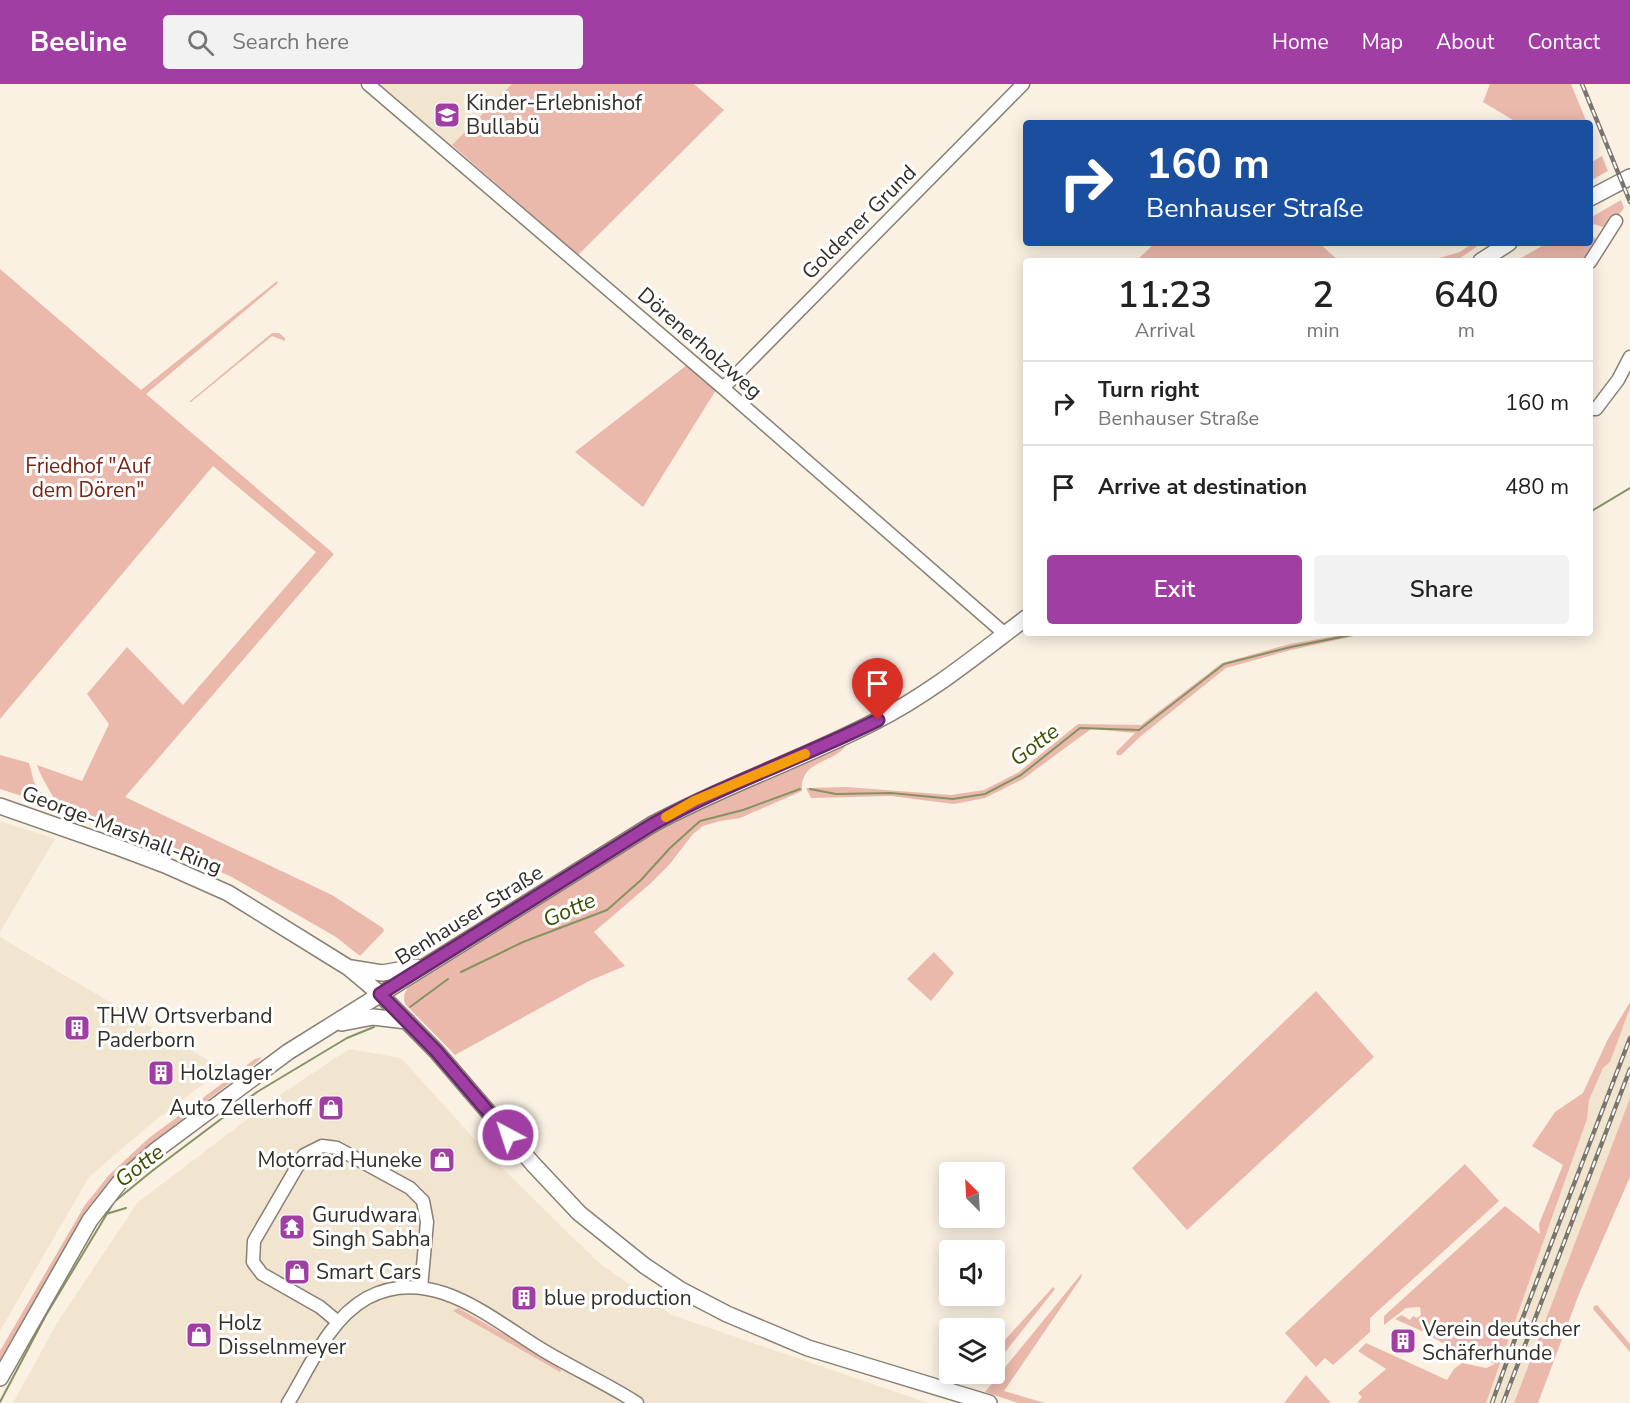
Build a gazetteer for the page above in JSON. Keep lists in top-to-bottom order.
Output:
{
  "streets": {
    "main road": ["George-Marshall-Ring", "Benhauser Straße"],
    "street": ["Goldener Grund", "Dörenerholzweg"]
  },
  "crossings": [
    ["Goldener Grund", "Dörenerholzweg"],
    ["Dörenerholzweg", "Benhauser Straße"],
    ["George-Marshall-Ring", "Benhauser Straße"]
  ],
  "water": ["Gotte"],
  "parks": ["Friedhof \"Auf dem Dören\""],
  "places": {
    "school or university": ["Kinder-Erlebnishof Bullabü"],
    "building": [
      "THW Ortsverband Paderborn",
      "Holzlager",
      "blue production",
      "Verein deutscher Schäferhunde"
    ],
    "shop": [
      "Auto Zellerhoff",
      "Motorrad Huneke",
      "Smart Cars",
      "Holz Disselnmeyer"
    ],
    "temple": ["Gurudwara Singh Sabha"]
  },
  "north": "top left",
  "page": {
    "header": "Beeline",
    "search": "Search here",
    "nav": [
      "Home",
      "Map",
      "About",
      "Contact"
    ],
    "turn": ["160 m", "Benhauser Straße"],
    "eta": [
      "11:23",
      "Arrival",
      "2",
      "min",
      "640",
      "m"
    ],
    "list": [
      {
        "name": "Turn right",
        "note": "Benhauser Straße",
        "value": "160 m"
      },
      {
        "name": "Arrive at destination",
        "value": "480 m"
      }
    ],
    "buttons": ["Exit", "Share"]
  }
}
